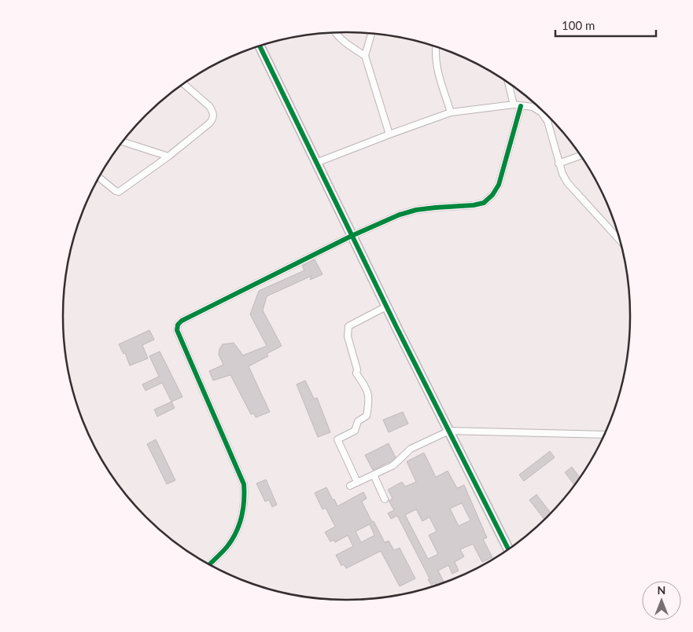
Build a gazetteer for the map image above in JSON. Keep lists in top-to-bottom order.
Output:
{
  "scale_bar": "100 m",
  "north": "top"
}
